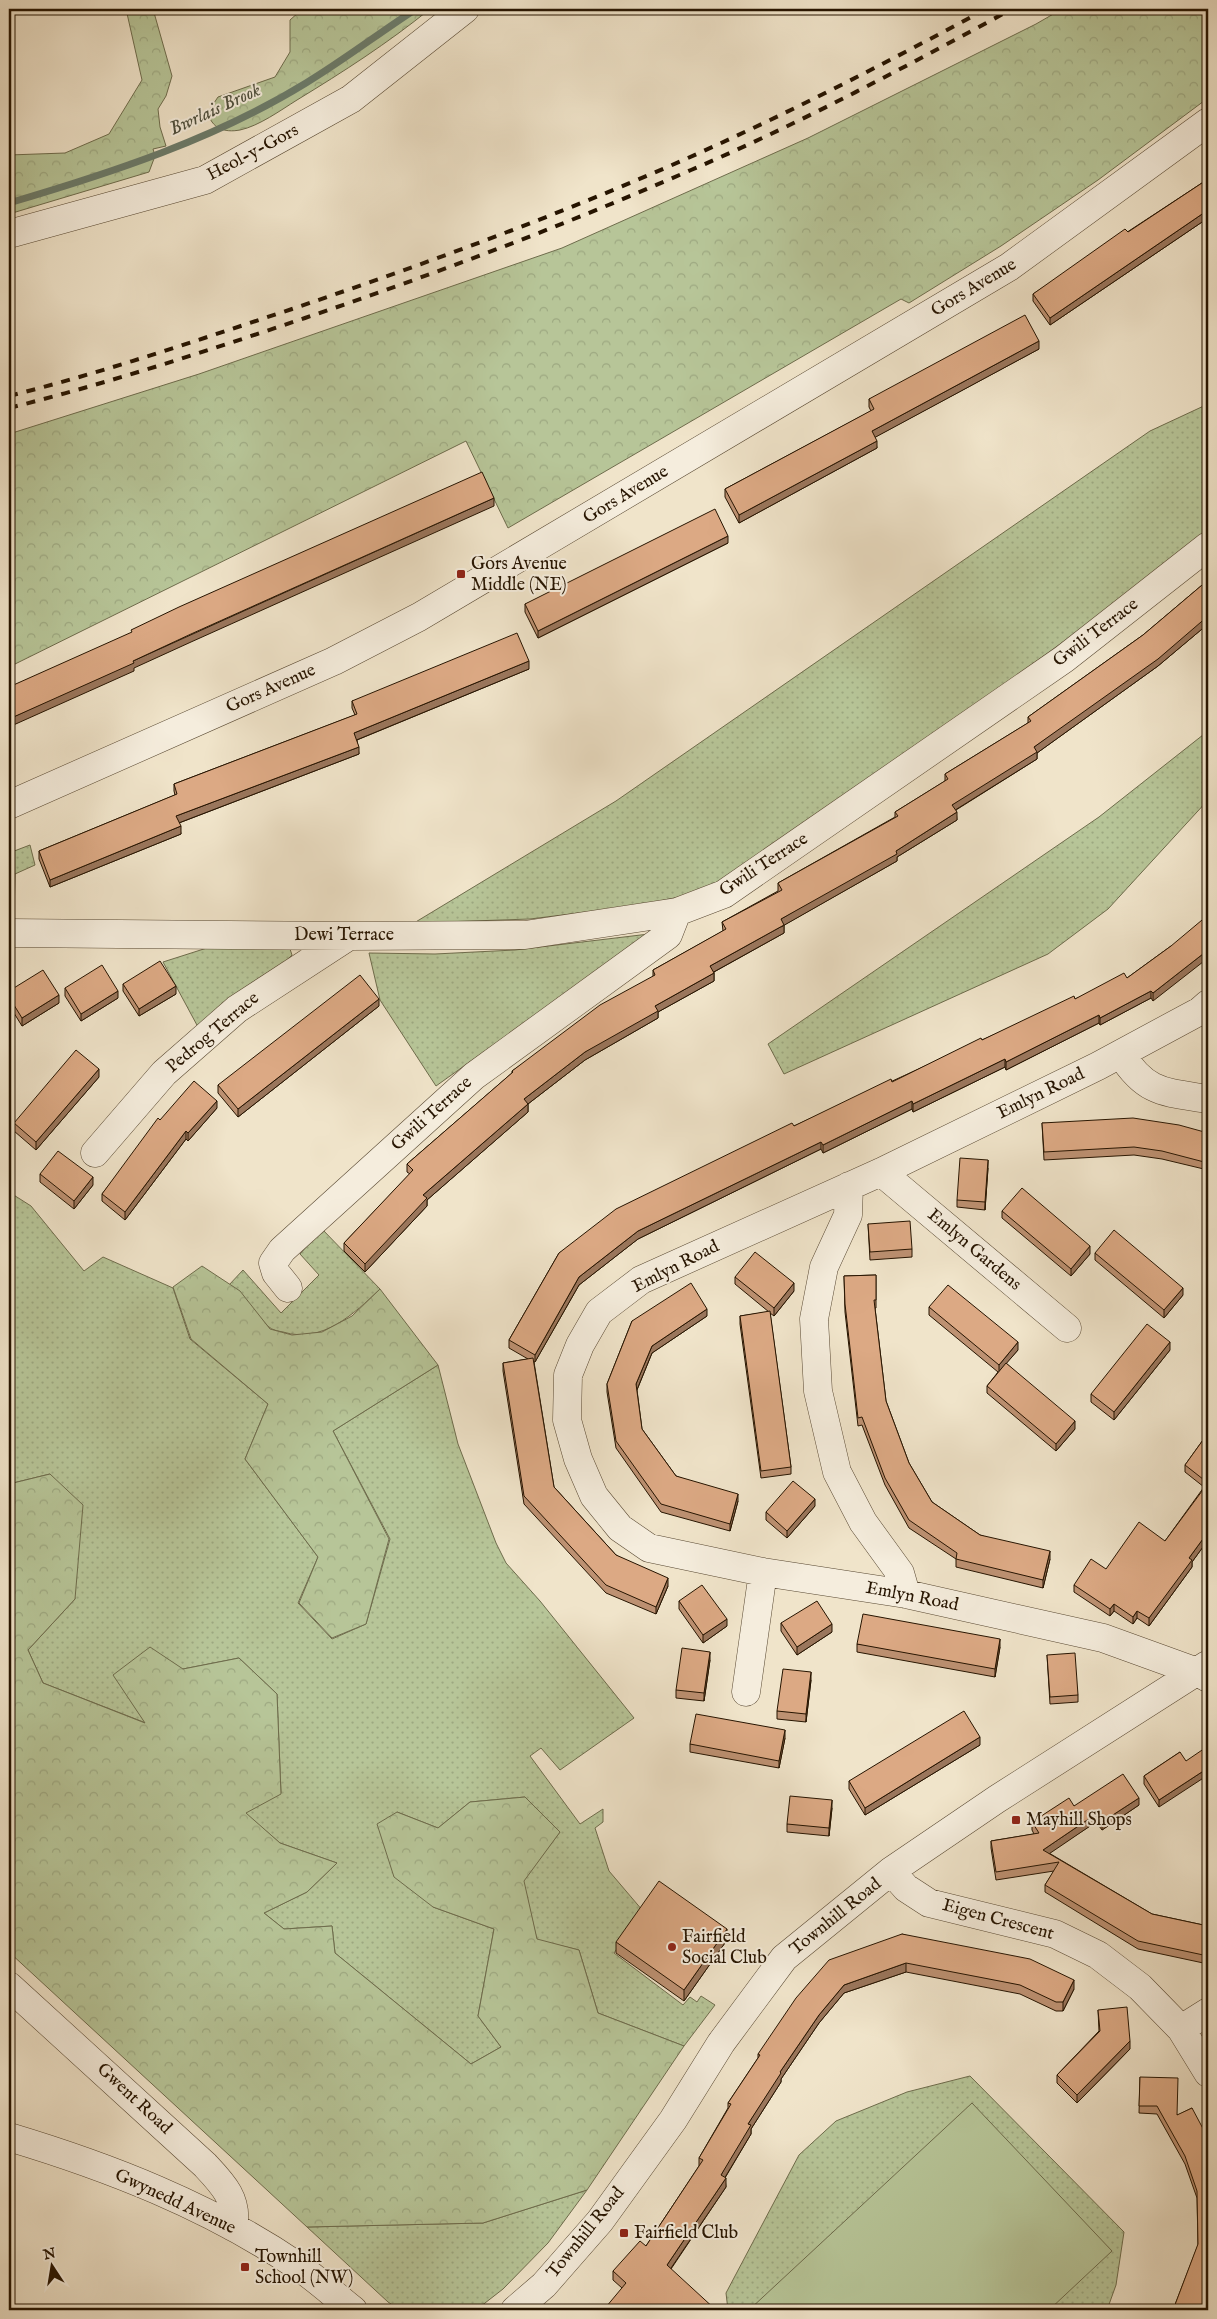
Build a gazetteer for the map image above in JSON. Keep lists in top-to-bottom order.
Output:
{
  "streets": {
    "street": [
      "Heol-y-Gors",
      "Gors Avenue",
      "Gwili Terrace",
      "Dewi Terrace",
      "Pedrog Terrace",
      "Emlyn Road",
      "Emlyn Gardens",
      "Townhill Road",
      "Eigen Crescent",
      "Gwent Road",
      "Gwynedd Avenue"
    ]
  },
  "crossings": [
    ["Gwili Terrace", "Dewi Terrace"],
    ["Dewi Terrace", "Pedrog Terrace"],
    ["Emlyn Road", "Emlyn Gardens"],
    ["Emlyn Road", "Townhill Road"],
    ["Townhill Road", "Eigen Crescent"],
    ["Gwent Road", "Gwynedd Avenue"]
  ],
  "water": ["Bwrlais Brook"],
  "places": {
    "transit": [
      "Gors Avenue Middle (NE)",
      "Mayhill Shops",
      "Fairfield Club",
      "Townhill School (NW)"
    ],
    "other": ["Fairfield Social Club"]
  },
  "north": "top"
}
